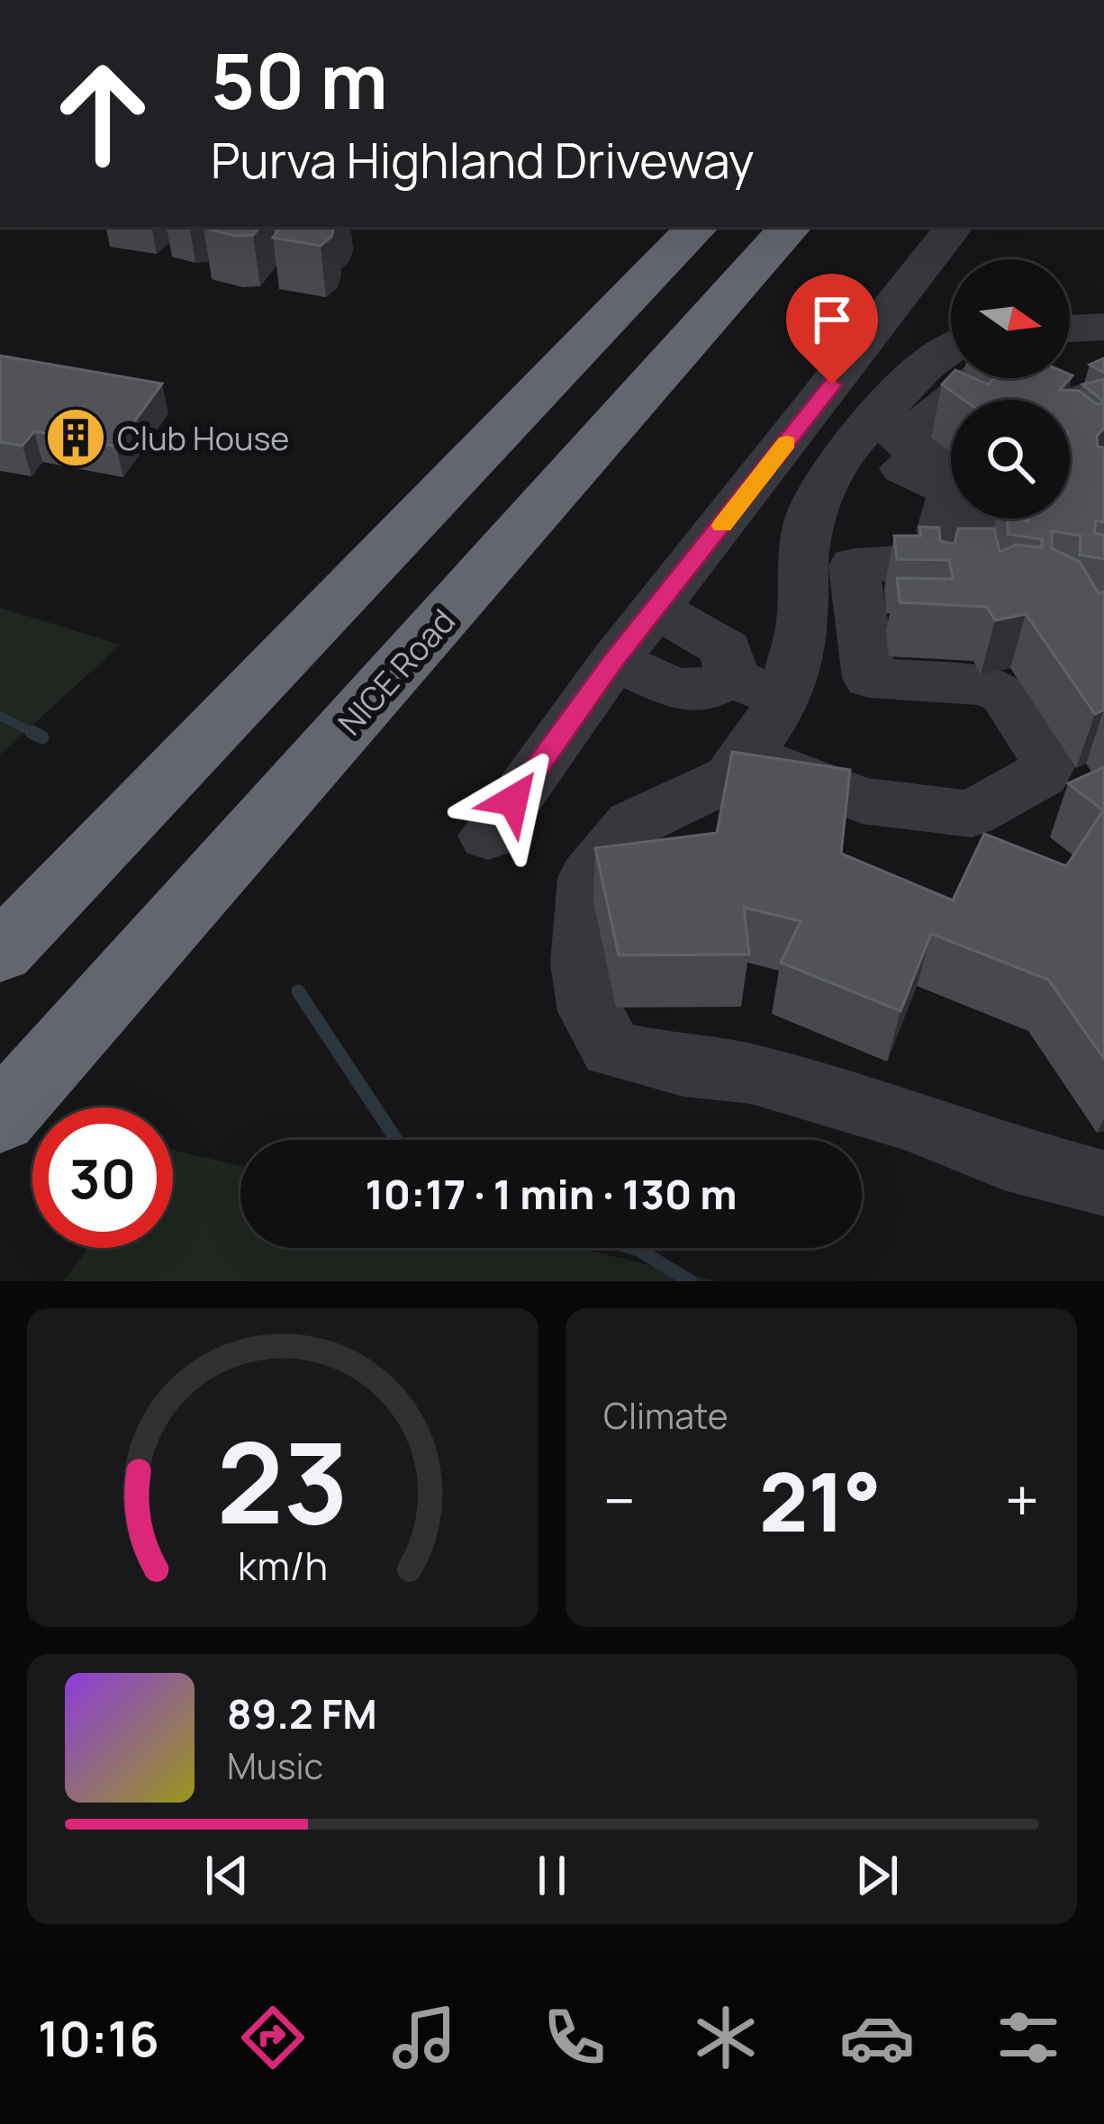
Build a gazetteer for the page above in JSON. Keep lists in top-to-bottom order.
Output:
{
  "streets": {
    "highway": ["NICE Road"]
  },
  "places": {
    "building": ["Club House"]
  },
  "north": "right",
  "page": {
    "turn": ["50 m", "Purva Highland Driveway"],
    "limit": "30",
    "trip": "10:17 · 1 min · 130 m",
    "tile": "Climate",
    "heat": ["−", "21°", "+"],
    "song": ["89.2 FM", "Music"],
    "tabs": "10:16",
    "gauge": ["23", "km/h"]
  }
}
